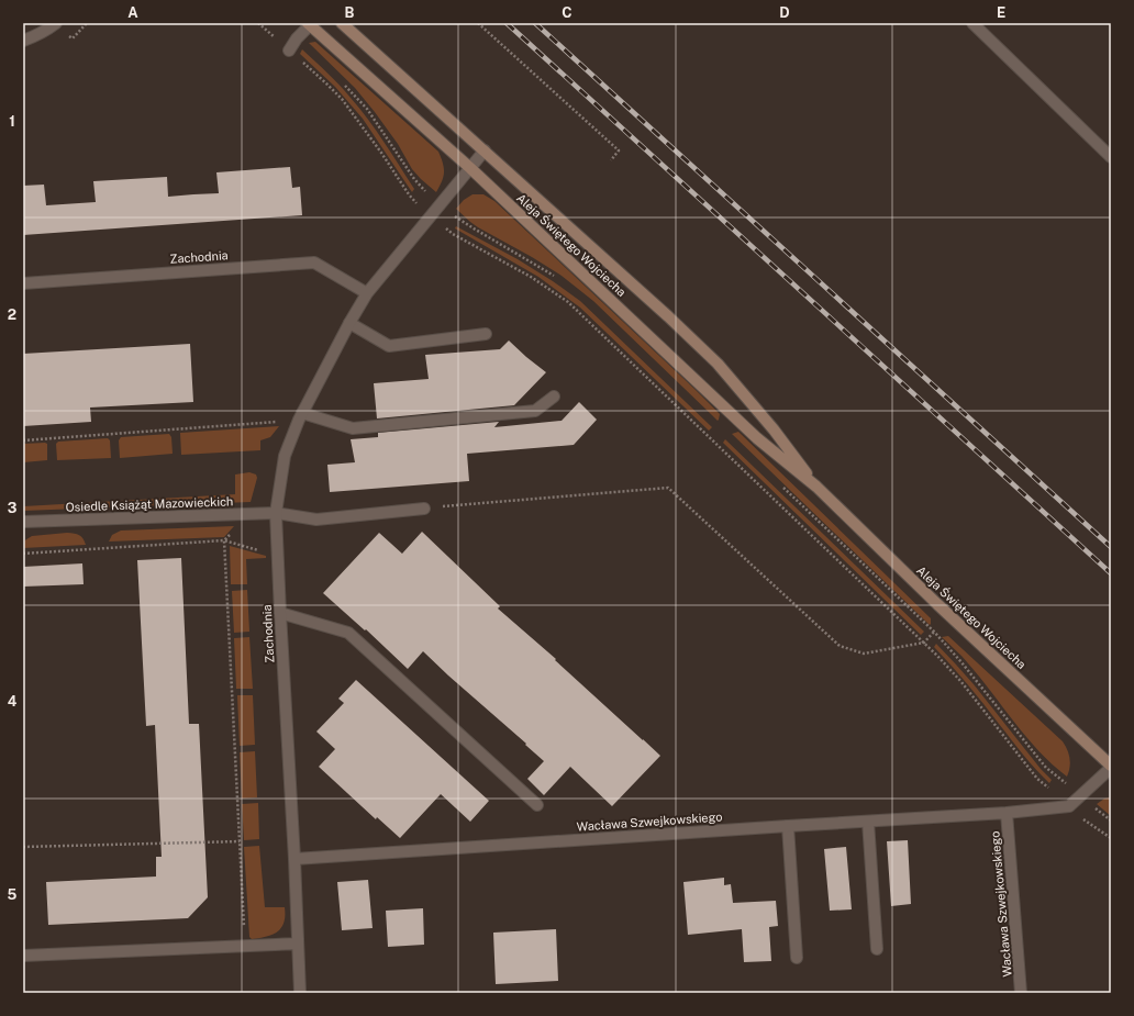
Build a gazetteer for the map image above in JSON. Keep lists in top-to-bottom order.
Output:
{
  "streets": {
    "street": [
      "Aleja Świętego Wojciecha",
      "Zachodnia",
      "Osiedle Książąt Mazowieckich",
      "Wacława Szwejkowskiego"
    ]
  },
  "crossings": [
    ["Aleja Świętego Wojciecha", "Zachodnia"],
    ["Zachodnia", "Osiedle Książąt Mazowieckich"],
    ["Zachodnia", "Wacława Szwejkowskiego"]
  ],
  "grid": {
    "columns": [
      "A",
      "B",
      "C",
      "D",
      "E"
    ],
    "rows": [
      "1",
      "2",
      "3",
      "4",
      "5"
    ]
  }
}
